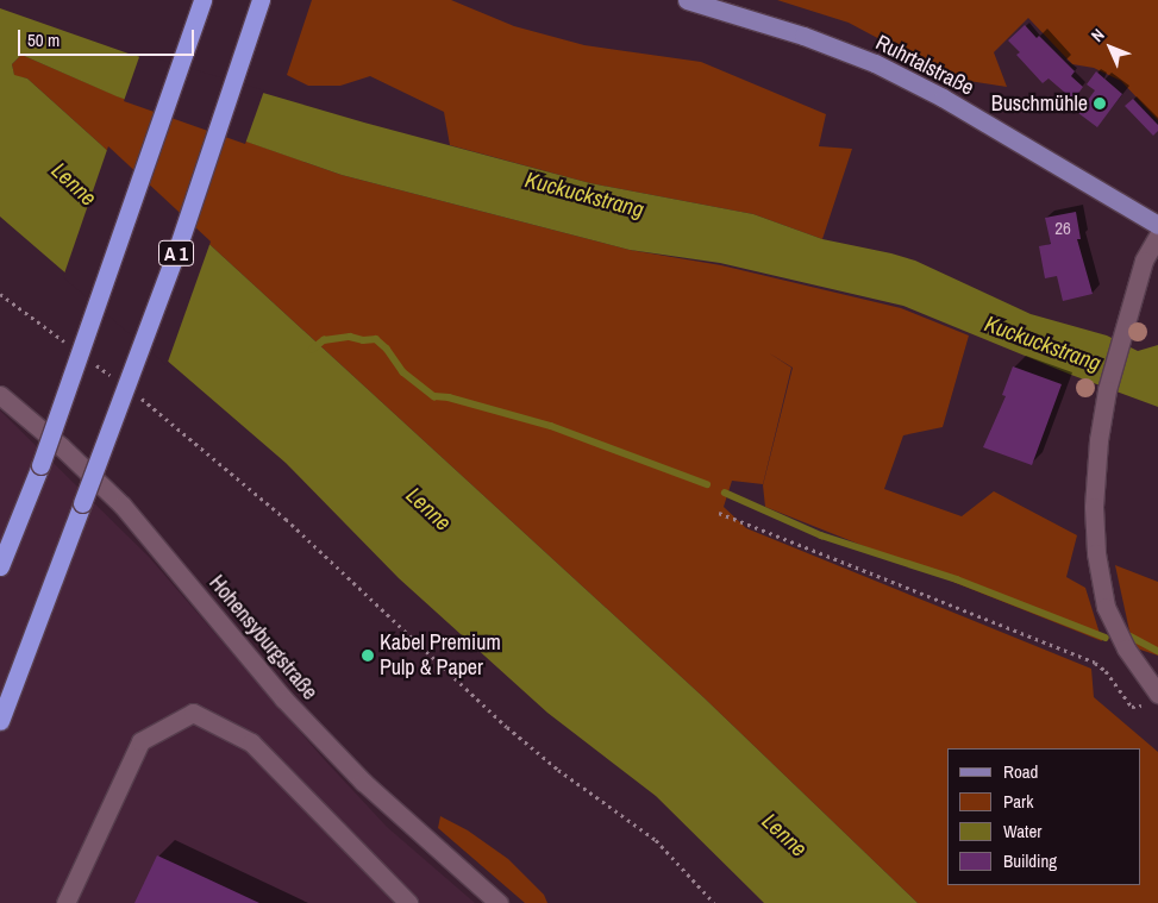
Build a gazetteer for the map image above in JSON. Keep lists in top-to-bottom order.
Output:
{
  "streets": {
    "highway": ["A 1"],
    "main road": ["Ruhrtalstraße"],
    "street": ["Hohensyburgstraße"]
  },
  "water": ["Lenne", "Kuckuckstrang"],
  "places": ["Buschmühle", "Kabel Premium Pulp & Paper"],
  "house_numbers": ["26"],
  "legend": [
    "Road",
    "Park",
    "Water",
    "Building"
  ],
  "scale_bar": "50 m",
  "north": "top left"
}
